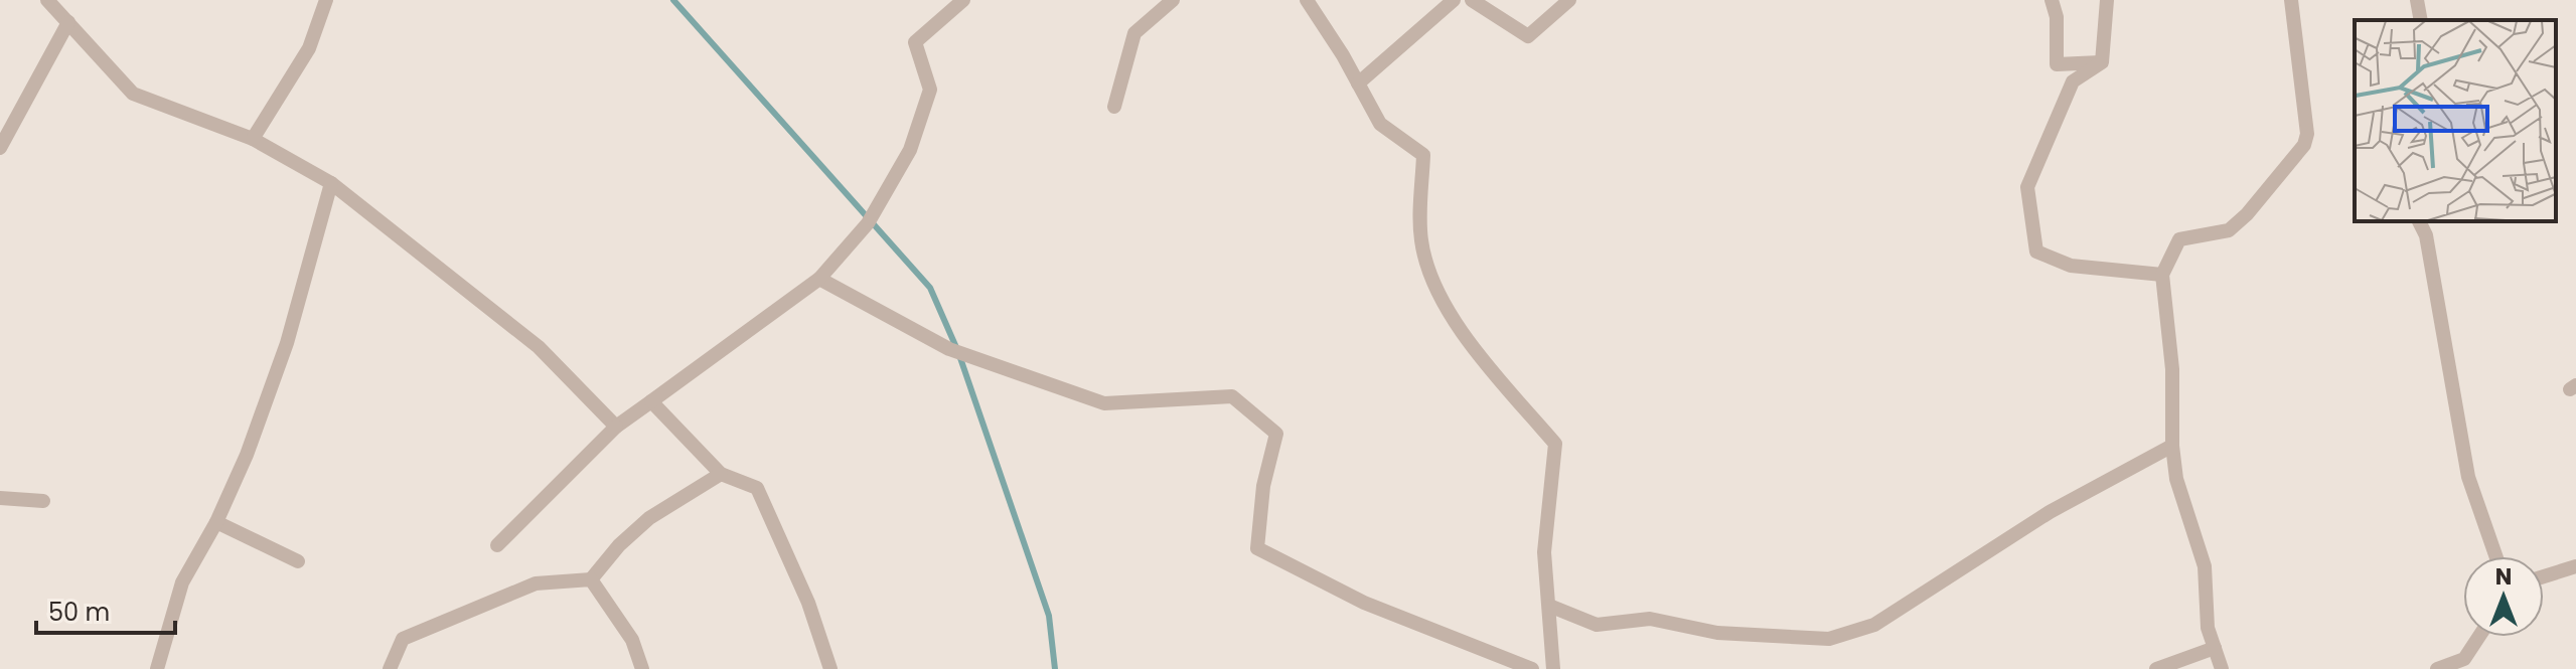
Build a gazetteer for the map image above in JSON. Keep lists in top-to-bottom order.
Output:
{
  "scale_bar": "50 m",
  "north": "top"
}
